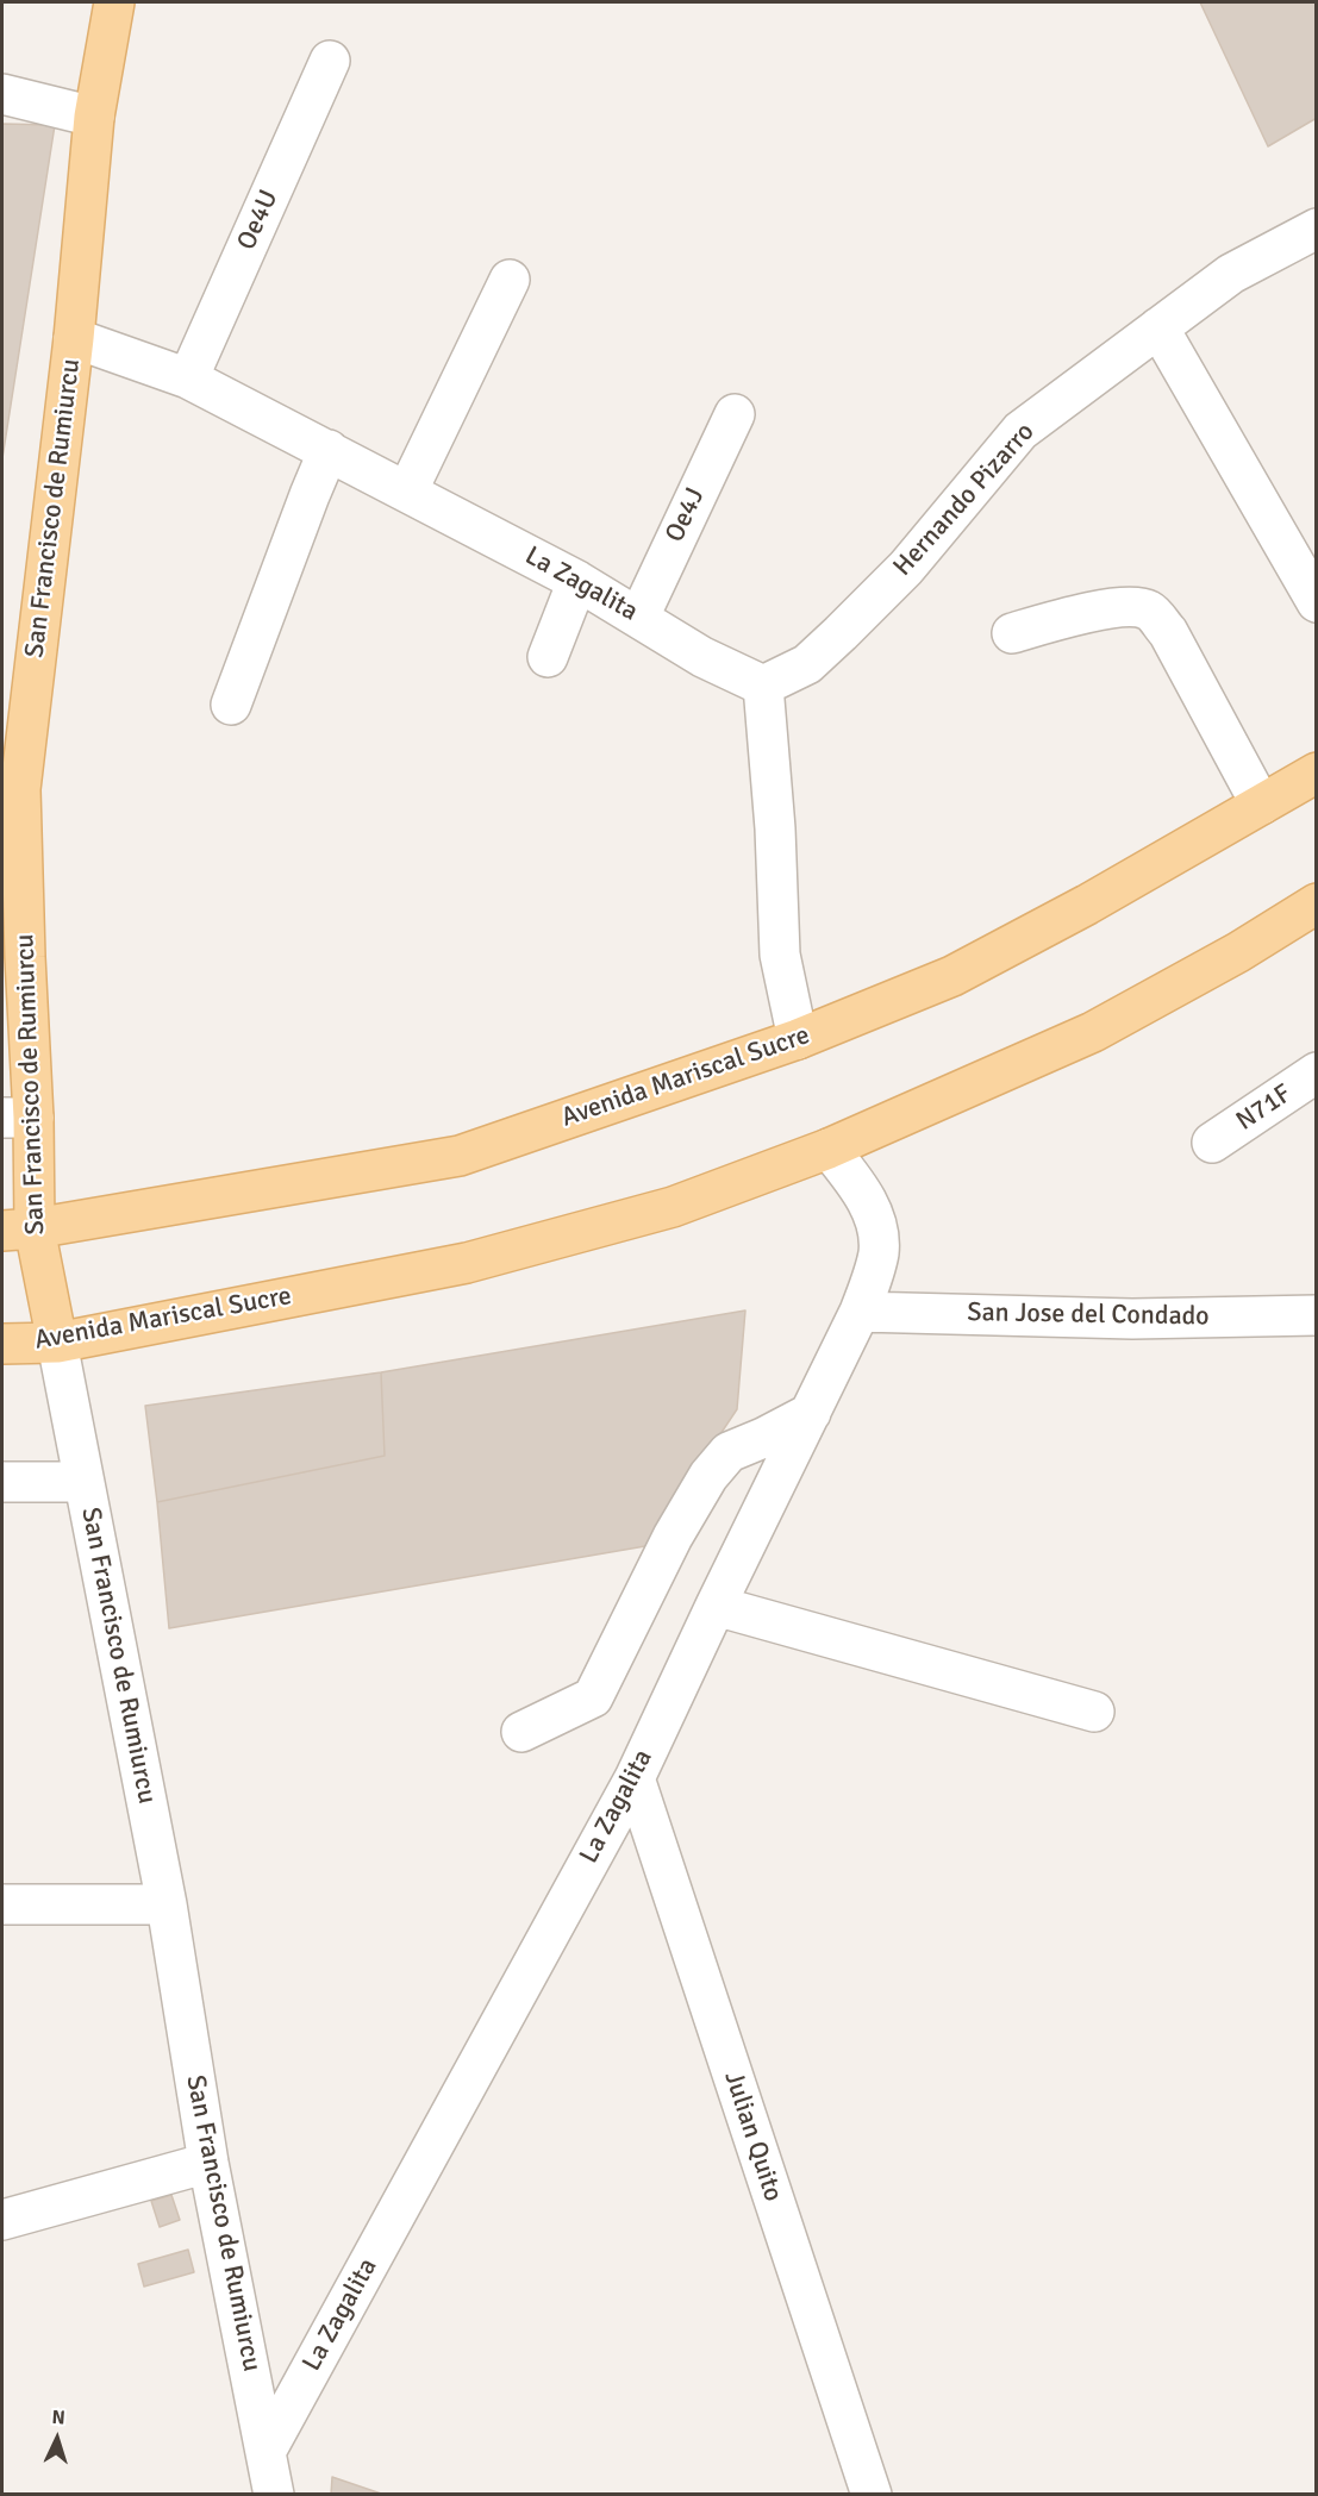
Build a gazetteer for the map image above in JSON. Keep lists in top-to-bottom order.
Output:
{
  "streets": {
    "main road": ["San Francisco de Rumiurcu", "Avenida Mariscal Sucre"],
    "street": [
      "Oe4U",
      "Hernando Pizarro",
      "Oe4J",
      "La Zagalita",
      "N71F",
      "San Jose del Condado",
      "Julian Quito"
    ]
  },
  "crossings": [
    ["Oe4U", "La Zagalita"],
    ["Hernando Pizarro", "La Zagalita"],
    ["San Francisco de Rumiurcu", "La Zagalita"],
    ["San Francisco de Rumiurcu", "Avenida Mariscal Sucre"],
    ["Oe4J", "La Zagalita"],
    ["La Zagalita", "Avenida Mariscal Sucre"],
    ["La Zagalita", "San Jose del Condado"],
    ["La Zagalita", "Julian Quito"]
  ],
  "north": "top"
}
